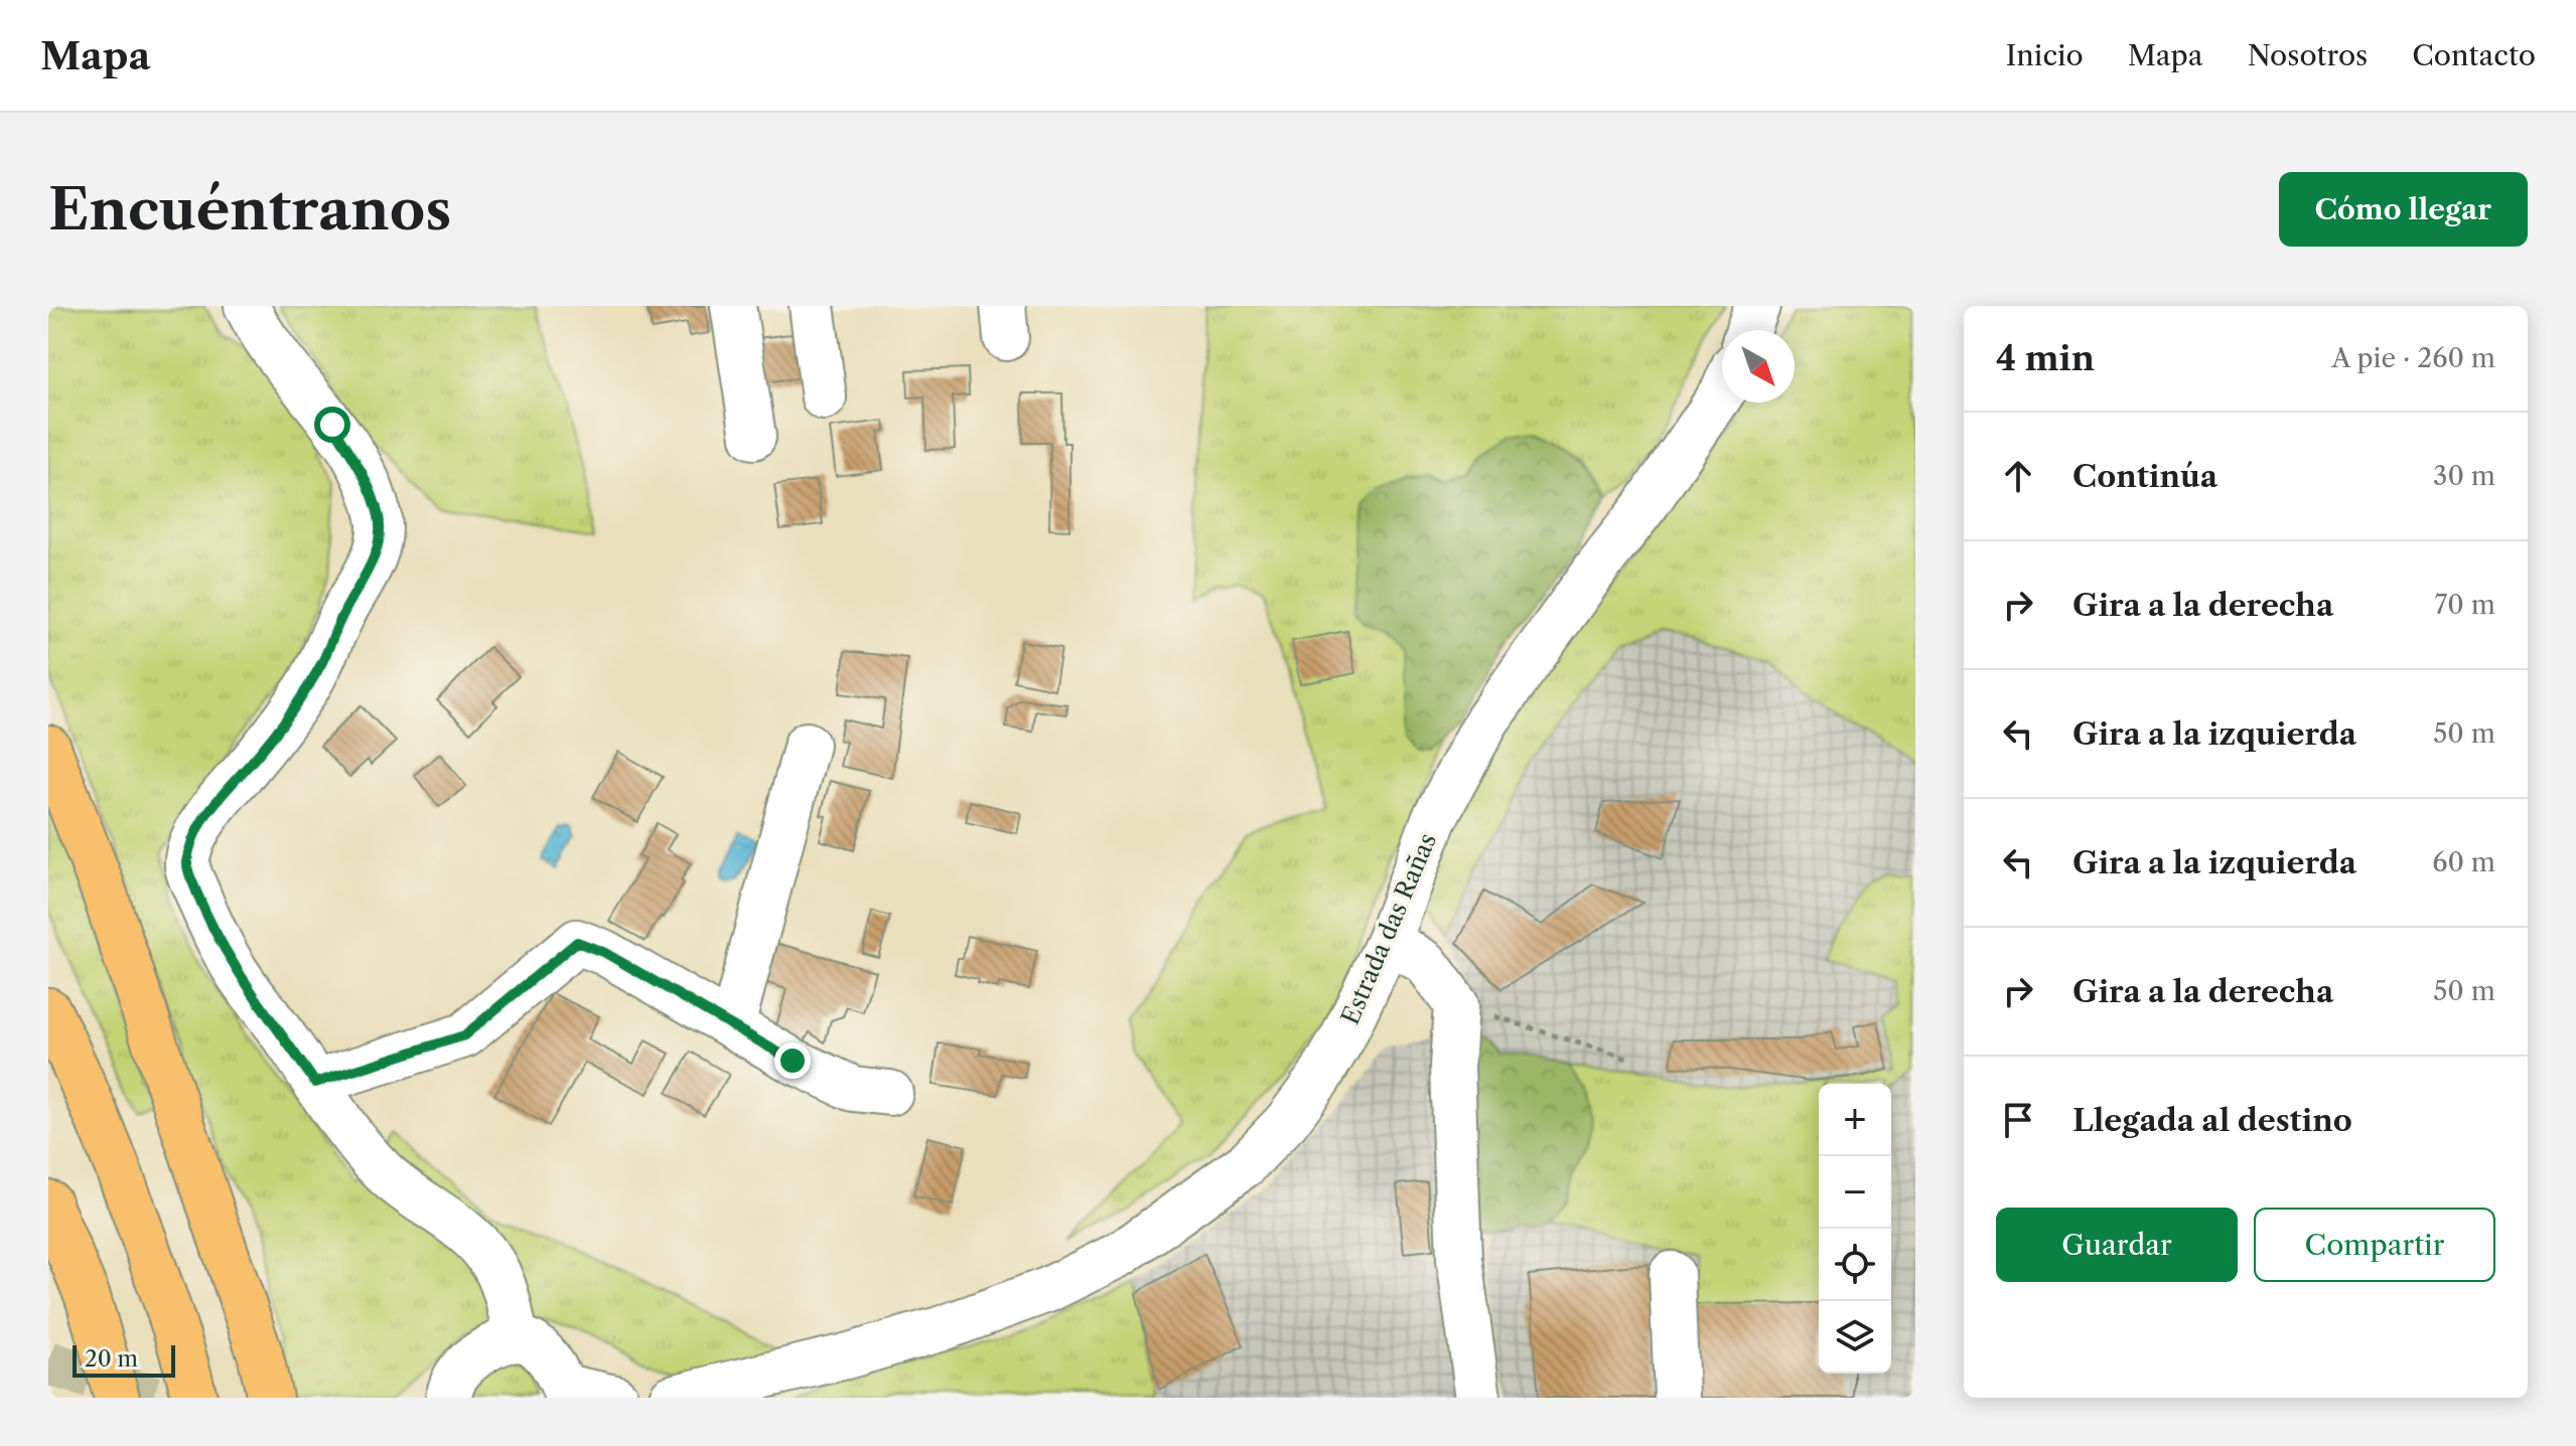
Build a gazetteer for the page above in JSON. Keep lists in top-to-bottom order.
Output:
{
  "streets": {
    "street": ["Estrada das Rañas"]
  },
  "scale_bar": "20 m",
  "north": "bottom right",
  "page": {
    "header": "Mapa",
    "nav": [
      "Inicio",
      "Mapa",
      "Nosotros",
      "Contacto"
    ],
    "buttons": [
      "Cómo llegar",
      ["Guardar", "Compartir"]
    ],
    "title": "Encuéntranos",
    "heading": ["4 min", "A pie · 260 m"],
    "list": [
      ["Continúa", "30 m"],
      ["Gira a la derecha", "70 m"],
      ["Gira a la izquierda", "50 m"],
      ["Gira a la izquierda", "60 m"],
      ["Gira a la derecha", "50 m"],
      "Llegada al destino"
    ],
    "map_buttons": ["+", "−"],
    "scale": "20 m"
  }
}
